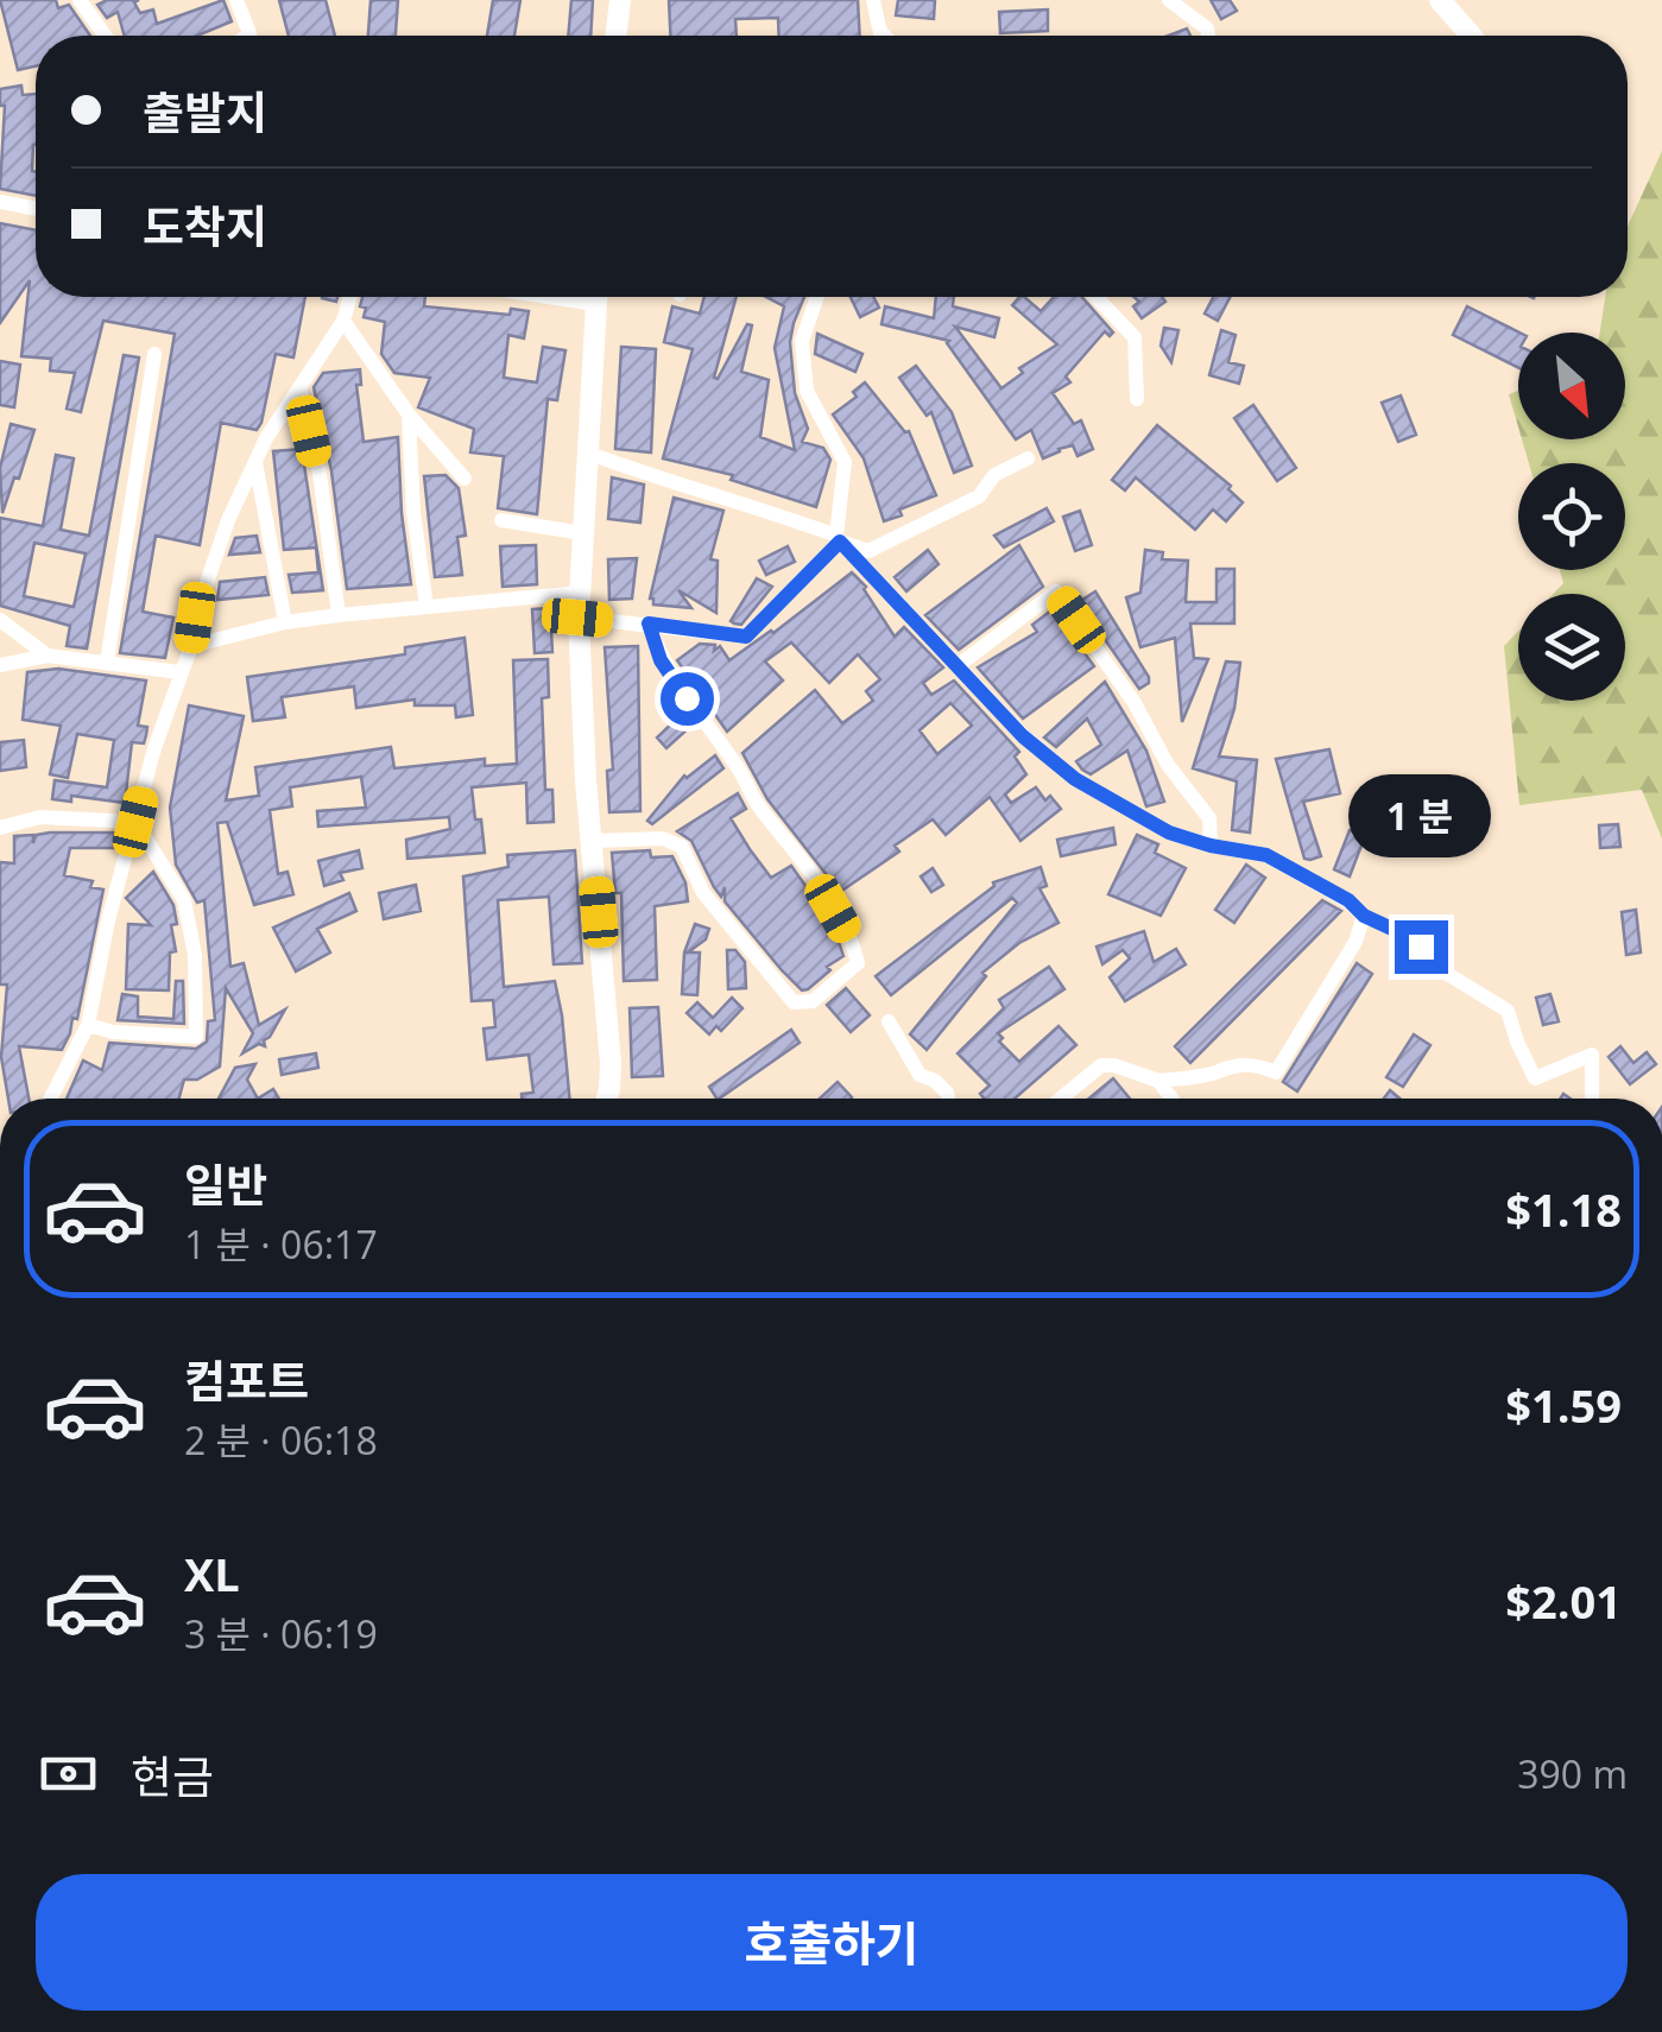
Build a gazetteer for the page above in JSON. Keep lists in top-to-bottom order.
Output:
{
  "north": "bottom right",
  "page": {
    "banner": ["출발지", "도착지"],
    "bubble": "1 분",
    "list": [
      {
        "name": "일반",
        "note": "1 분 · 06:17",
        "value": "$1.18"
      },
      {
        "name": "컴포트",
        "note": "2 분 · 06:18",
        "value": "$1.59"
      },
      {
        "name": "XL",
        "note": "3 분 · 06:19",
        "value": "$2.01"
      }
    ],
    "pay": ["현금", "390 m"],
    "buttons": "호출하기"
  }
}
